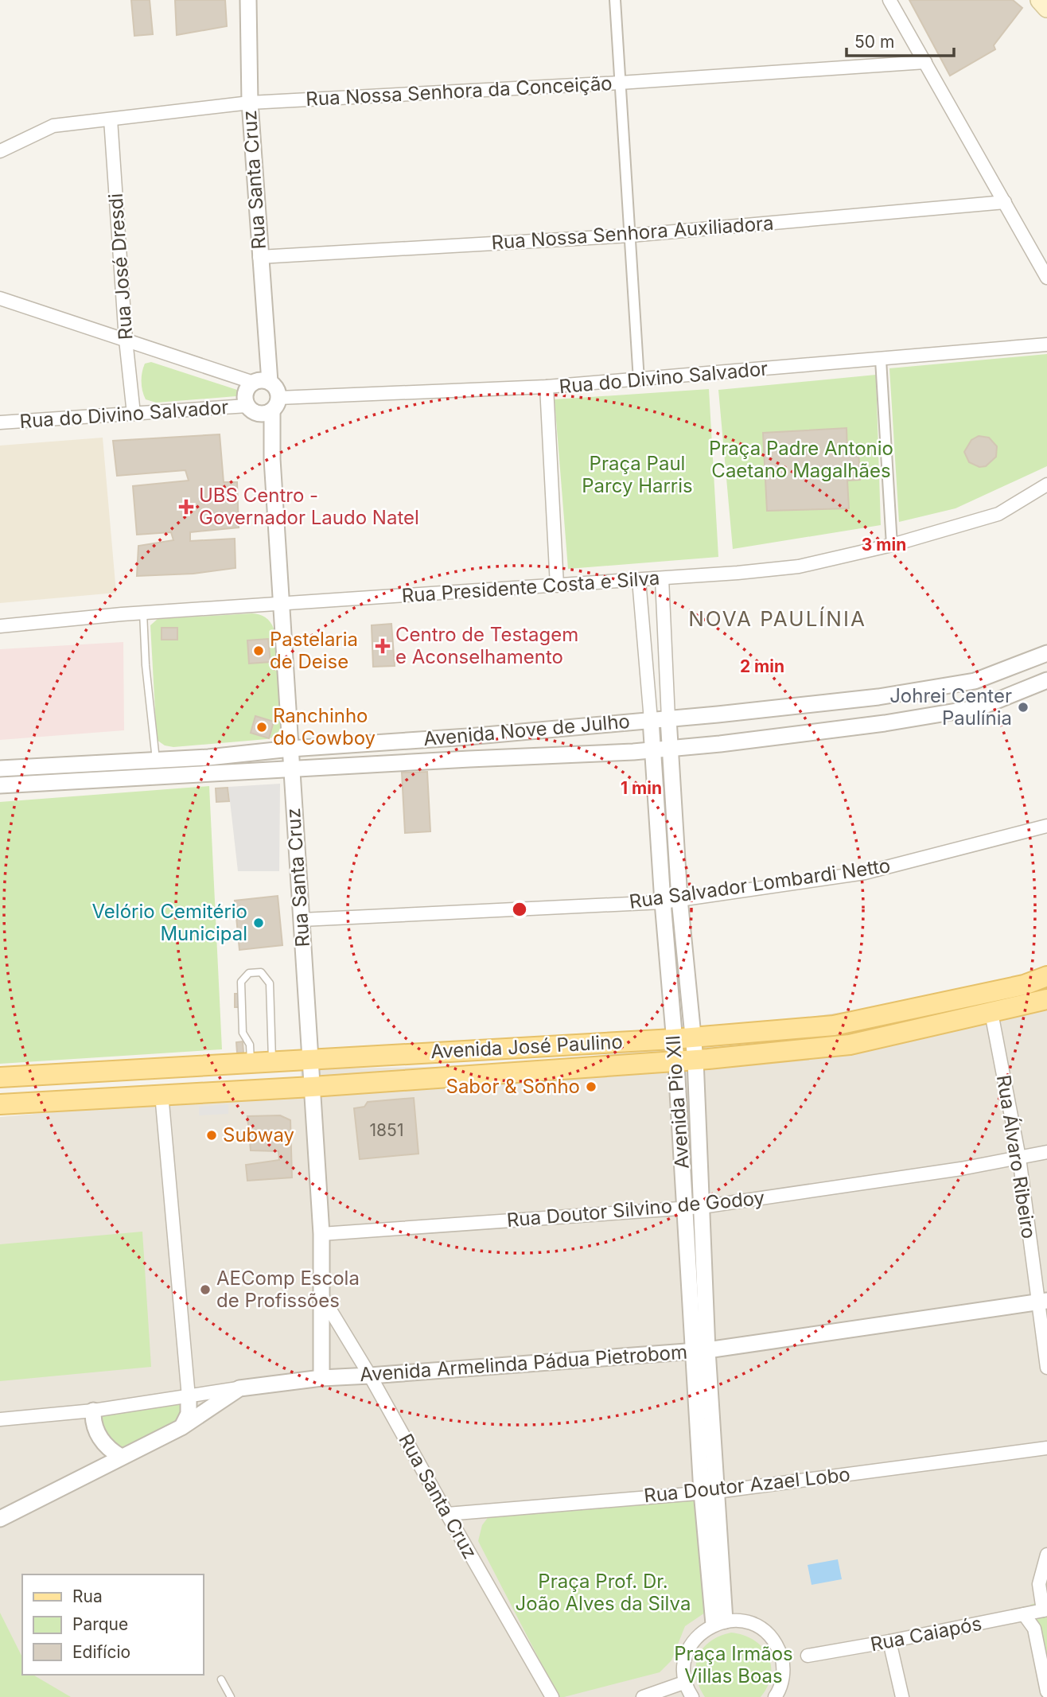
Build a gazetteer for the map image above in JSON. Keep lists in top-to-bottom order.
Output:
{
  "streets": {
    "main road": ["Avenida José Paulino"],
    "street": [
      "Rua Nossa Senhora da Conceição",
      "Rua Santa Cruz",
      "Rua Nossa Senhora Auxiliadora",
      "Rua José Dresdi",
      "Rua do Divino Salvador",
      "Rua Presidente Costa e Silva",
      "Avenida Nove de Julho",
      "Rua Salvador Lombardi Netto",
      "Avenida Pio XII",
      "Rua Álvaro Ribeiro",
      "Rua Doutor Silvino de Godoy",
      "Avenida Armelinda Pádua Pietrobom",
      "Rua Doutor Azael Lobo",
      "Rua Caiapós"
    ]
  },
  "crossings": [
    ["Rua Nossa Senhora da Conceição", "Rua Santa Cruz"],
    ["Rua Nossa Senhora da Conceição", "Rua José Dresdi"],
    ["Rua Santa Cruz", "Rua Nossa Senhora Auxiliadora"],
    ["Rua Santa Cruz", "Rua do Divino Salvador"],
    ["Rua Santa Cruz", "Rua Presidente Costa e Silva"],
    ["Rua Santa Cruz", "Avenida Nove de Julho"],
    ["Rua Santa Cruz", "Rua Salvador Lombardi Netto"],
    ["Rua Santa Cruz", "Avenida José Paulino"],
    ["Rua Santa Cruz", "Rua Doutor Silvino de Godoy"],
    ["Rua Santa Cruz", "Avenida Armelinda Pádua Pietrobom"],
    ["Rua Santa Cruz", "Rua Doutor Azael Lobo"],
    ["Rua José Dresdi", "Rua do Divino Salvador"],
    ["Rua Presidente Costa e Silva", "Avenida Pio XII"],
    ["Avenida Nove de Julho", "Avenida Pio XII"],
    ["Rua Salvador Lombardi Netto", "Avenida Pio XII"],
    ["Avenida José Paulino", "Avenida Pio XII"],
    ["Avenida José Paulino", "Rua Álvaro Ribeiro"],
    ["Avenida Pio XII", "Rua Doutor Silvino de Godoy"],
    ["Avenida Pio XII", "Avenida Armelinda Pádua Pietrobom"],
    ["Avenida Pio XII", "Rua Doutor Azael Lobo"],
    ["Rua Álvaro Ribeiro", "Rua Doutor Silvino de Godoy"],
    ["Rua Álvaro Ribeiro", "Avenida Armelinda Pádua Pietrobom"]
  ],
  "districts": ["NOVA PAULÍNIA"],
  "parks": [
    "Praça Padre Antonio Caetano Magalhães",
    "Praça Paul Parcy Harris",
    "Praça Prof. Dr. João Alves da Silva",
    "Praça Irmãos Villas Boas"
  ],
  "places": {
    "health": ["UBS Centro - Governador Laudo Natel", "Centro de Testagem e Aconselhamento"],
    "other": [
      "Pastelaria de Deise",
      "Johrei Center Paulínia",
      "Ranchinho do Cowboy",
      "Velório Cemitério Municipal",
      "Sabor & Sonho",
      "Subway",
      "AEComp Escola de Profissões"
    ]
  },
  "house_numbers": ["1851"],
  "legend": ["Rua", "Parque", "Edifício"],
  "scale_bar": "50 m",
  "rings": ["3 min", "2 min", "1 min"]
}
